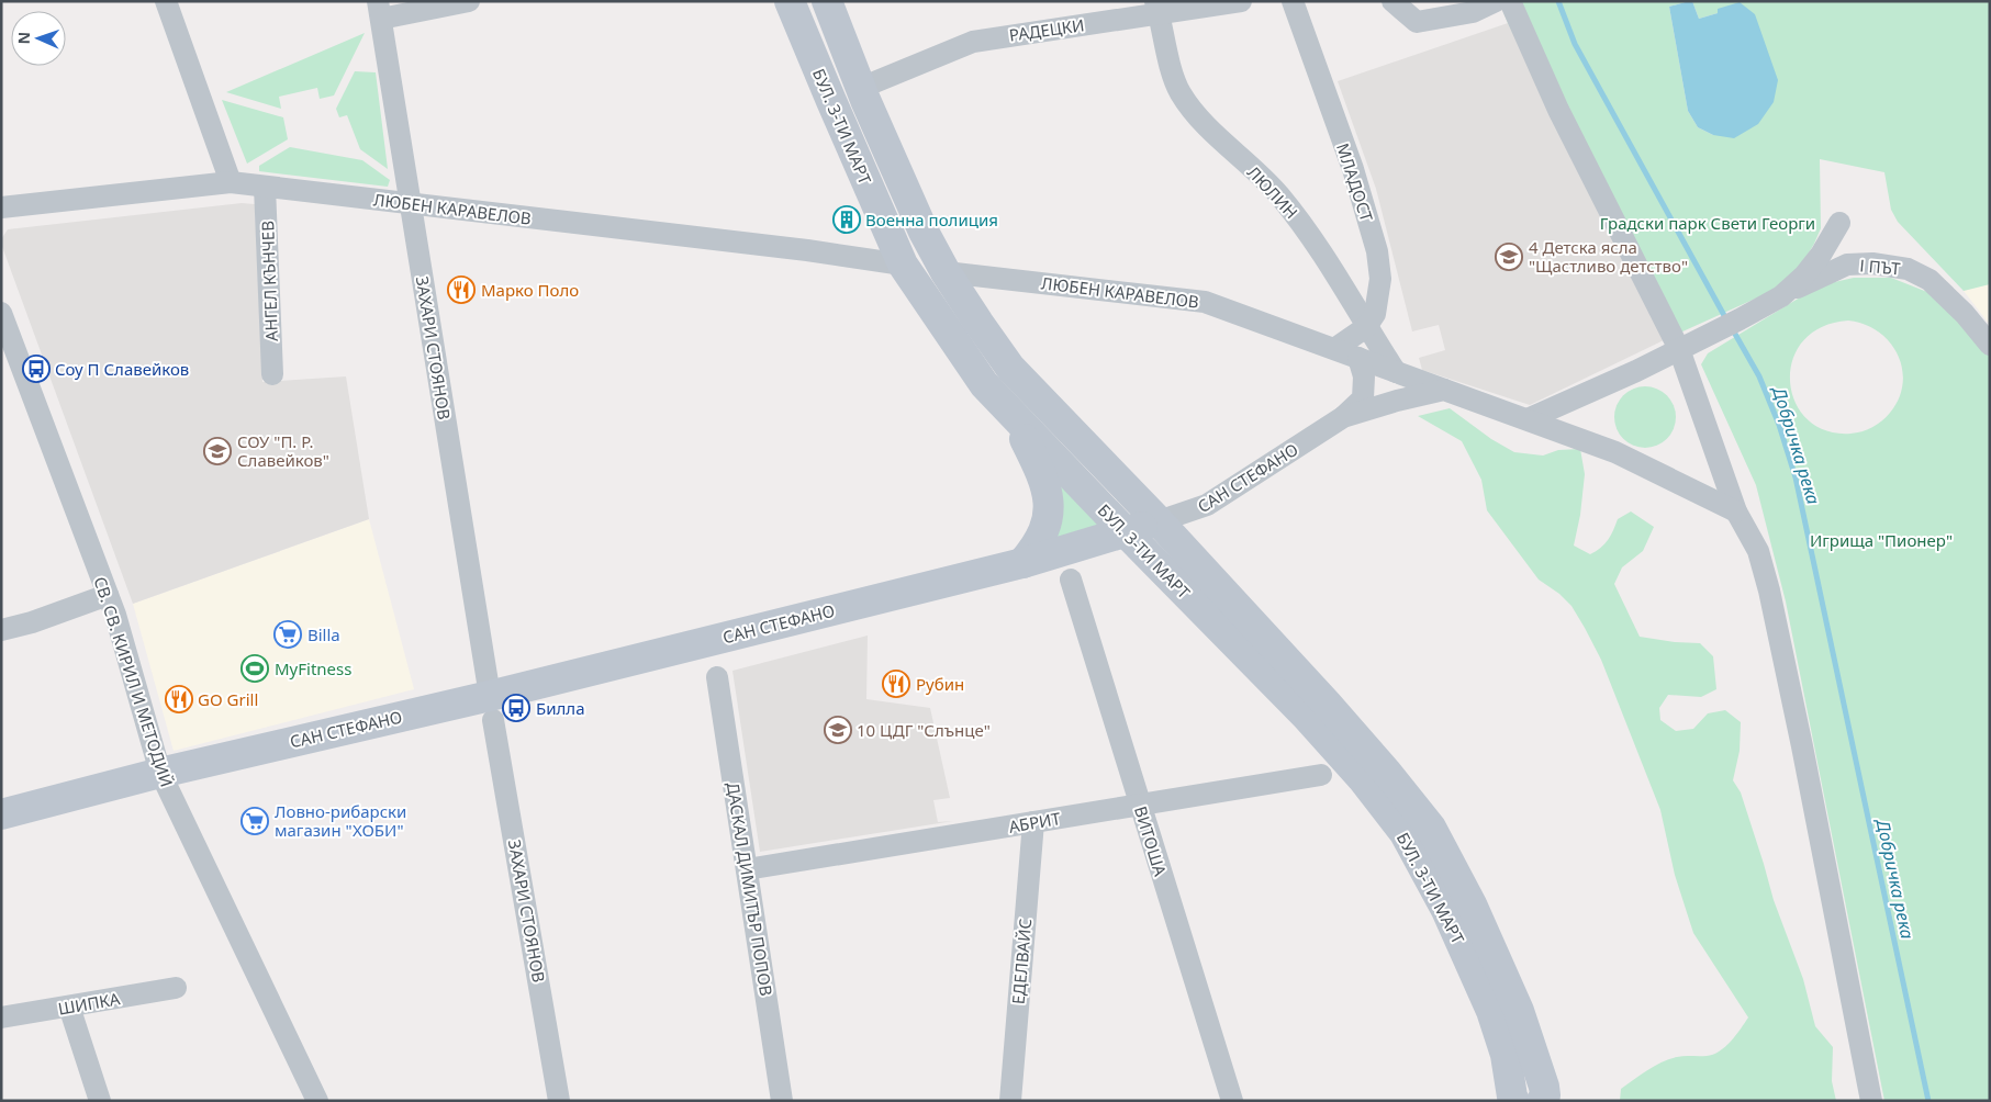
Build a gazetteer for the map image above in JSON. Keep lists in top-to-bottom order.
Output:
{
  "streets": {
    "main road": ["БУЛ. 3-ТИ МАРТ", "САН СТЕФАНО"],
    "street": [
      "РАДЕЦКИ",
      "МЛАДОСТ",
      "ЛЮЛИН",
      "ЛЮБЕН КАРАВЕЛОВ",
      "І ПЪТ",
      "АНГЕЛ КЪНЧЕВ",
      "ЗАХАРИ СТОЯНОВ",
      "СВ. СВ. КИРИЛ И МЕТОДИЙ",
      "АБРИТ",
      "ВИТОША",
      "ДАСКАЛ ДИМИТЪР ПОПОВ",
      "ЕДЕЛВАЙС",
      "ШИПКА"
    ]
  },
  "crossings": [
    ["РАДЕЦКИ", "БУЛ. 3-ТИ МАРТ"],
    ["РАДЕЦКИ", "ЛЮЛИН"],
    ["БУЛ. 3-ТИ МАРТ", "ЛЮБЕН КАРАВЕЛОВ"],
    ["БУЛ. 3-ТИ МАРТ", "САН СТЕФАНО"],
    ["МЛАДОСТ", "ЛЮЛИН"],
    ["ЛЮЛИН", "ЛЮБЕН КАРАВЕЛОВ"],
    ["ЛЮБЕН КАРАВЕЛОВ", "АНГЕЛ КЪНЧЕВ"],
    ["ЛЮБЕН КАРАВЕЛОВ", "ЗАХАРИ СТОЯНОВ"],
    ["ЛЮБЕН КАРАВЕЛОВ", "САН СТЕФАНО"],
    ["ЗАХАРИ СТОЯНОВ", "САН СТЕФАНО"],
    ["САН СТЕФАНО", "СВ. СВ. КИРИЛ И МЕТОДИЙ"],
    ["АБРИТ", "ВИТОША"],
    ["АБРИТ", "ДАСКАЛ ДИМИТЪР ПОПОВ"],
    ["АБРИТ", "ЕДЕЛВАЙС"]
  ],
  "water": ["Добричка река"],
  "parks": ["Градски парк Свети Георги", "Игрища \"Пионер\""],
  "places": {
    "building": ["Военна полиция"],
    "school or university": ["4 Детска ясла \"Щастливо детство\"", "СОУ \"П. Р. Славейков\"", "10 ЦДГ \"Слънце\""],
    "restaurant": ["Марко Поло", "Рубин", "GO Grill"],
    "bus stop": ["Соу П Славейков", "Билла"],
    "supermarket": ["Billa", "Ловно-рибарски магазин \"ХОБИ\""],
    "sports": ["MyFitness"]
  },
  "north": "left"
}
